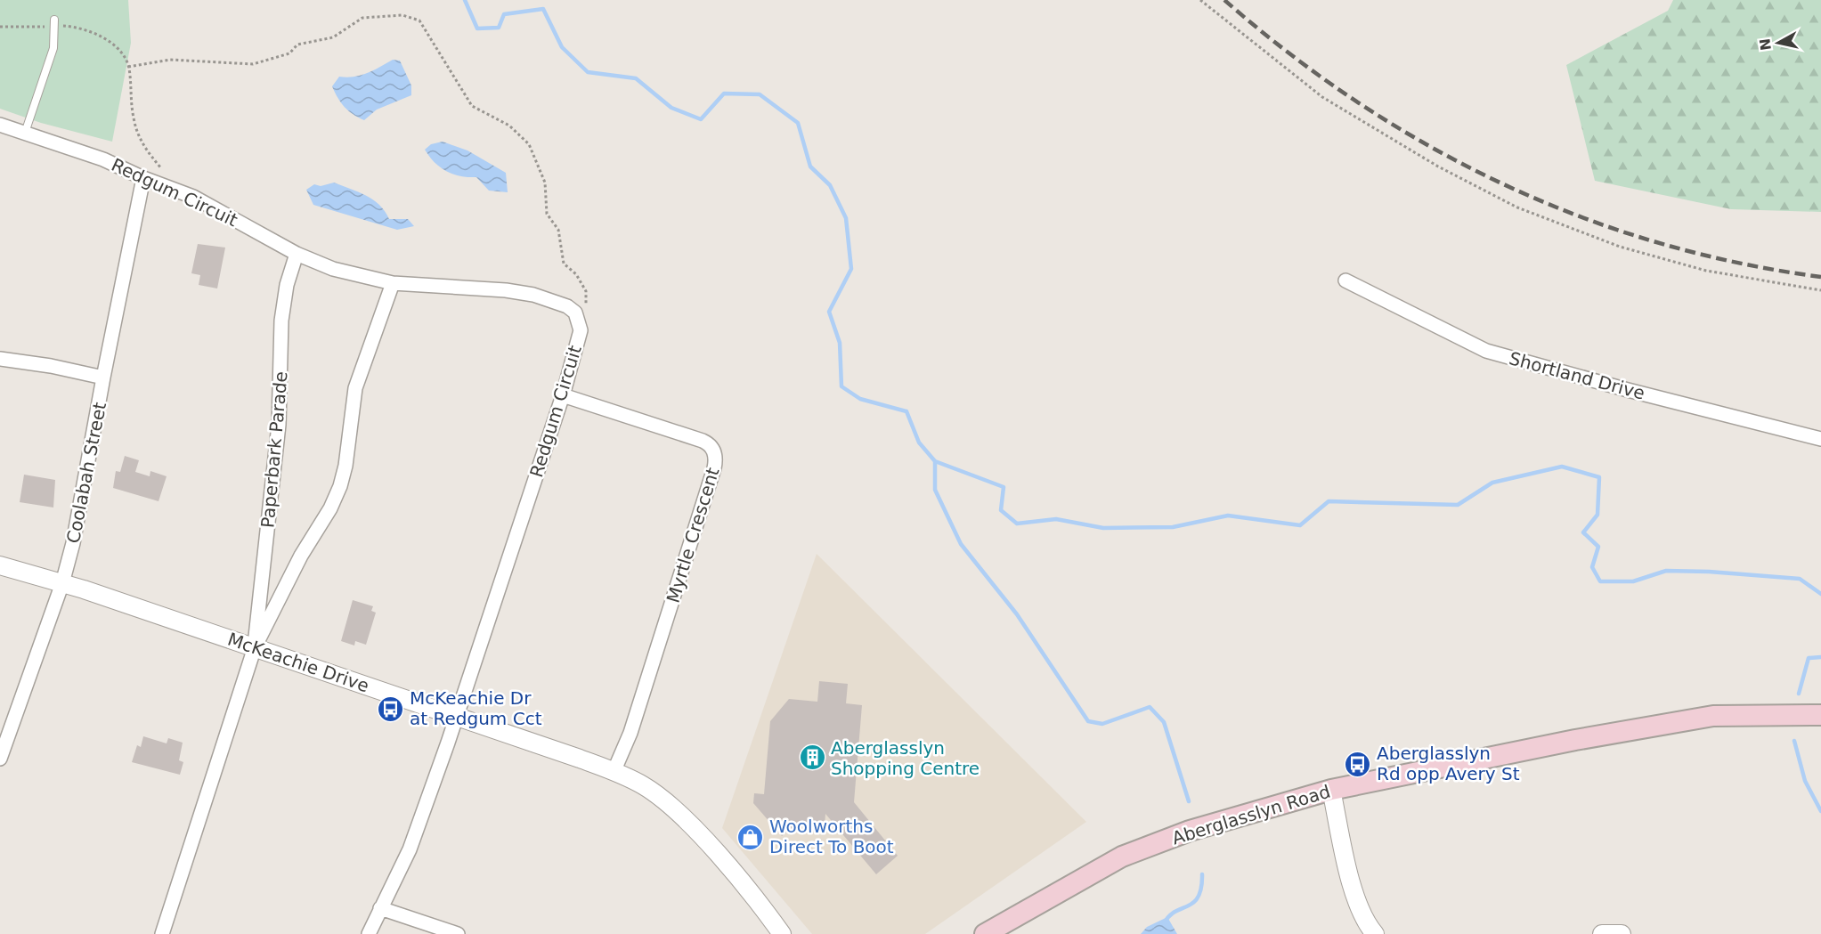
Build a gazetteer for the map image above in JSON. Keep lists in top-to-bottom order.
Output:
{
  "streets": {
    "main road": ["Aberglasslyn Road"],
    "street": [
      "Redgum Circuit",
      "Shortland Drive",
      "Paperbark Parade",
      "Coolabah Street",
      "Myrtle Crescent",
      "McKeachie Drive"
    ]
  },
  "crossings": [
    ["Redgum Circuit", "Paperbark Parade"],
    ["Redgum Circuit", "Coolabah Street"],
    ["Redgum Circuit", "Myrtle Crescent"],
    ["Redgum Circuit", "McKeachie Drive"],
    ["Paperbark Parade", "McKeachie Drive"],
    ["Coolabah Street", "McKeachie Drive"],
    ["Myrtle Crescent", "McKeachie Drive"]
  ],
  "places": {
    "bus stop": ["McKeachie Dr at Redgum Cct", "Aberglasslyn Rd opp Avery St"],
    "building": ["Aberglasslyn Shopping Centre"],
    "shop": ["Woolworths Direct To Boot"]
  },
  "north": "left"
}
